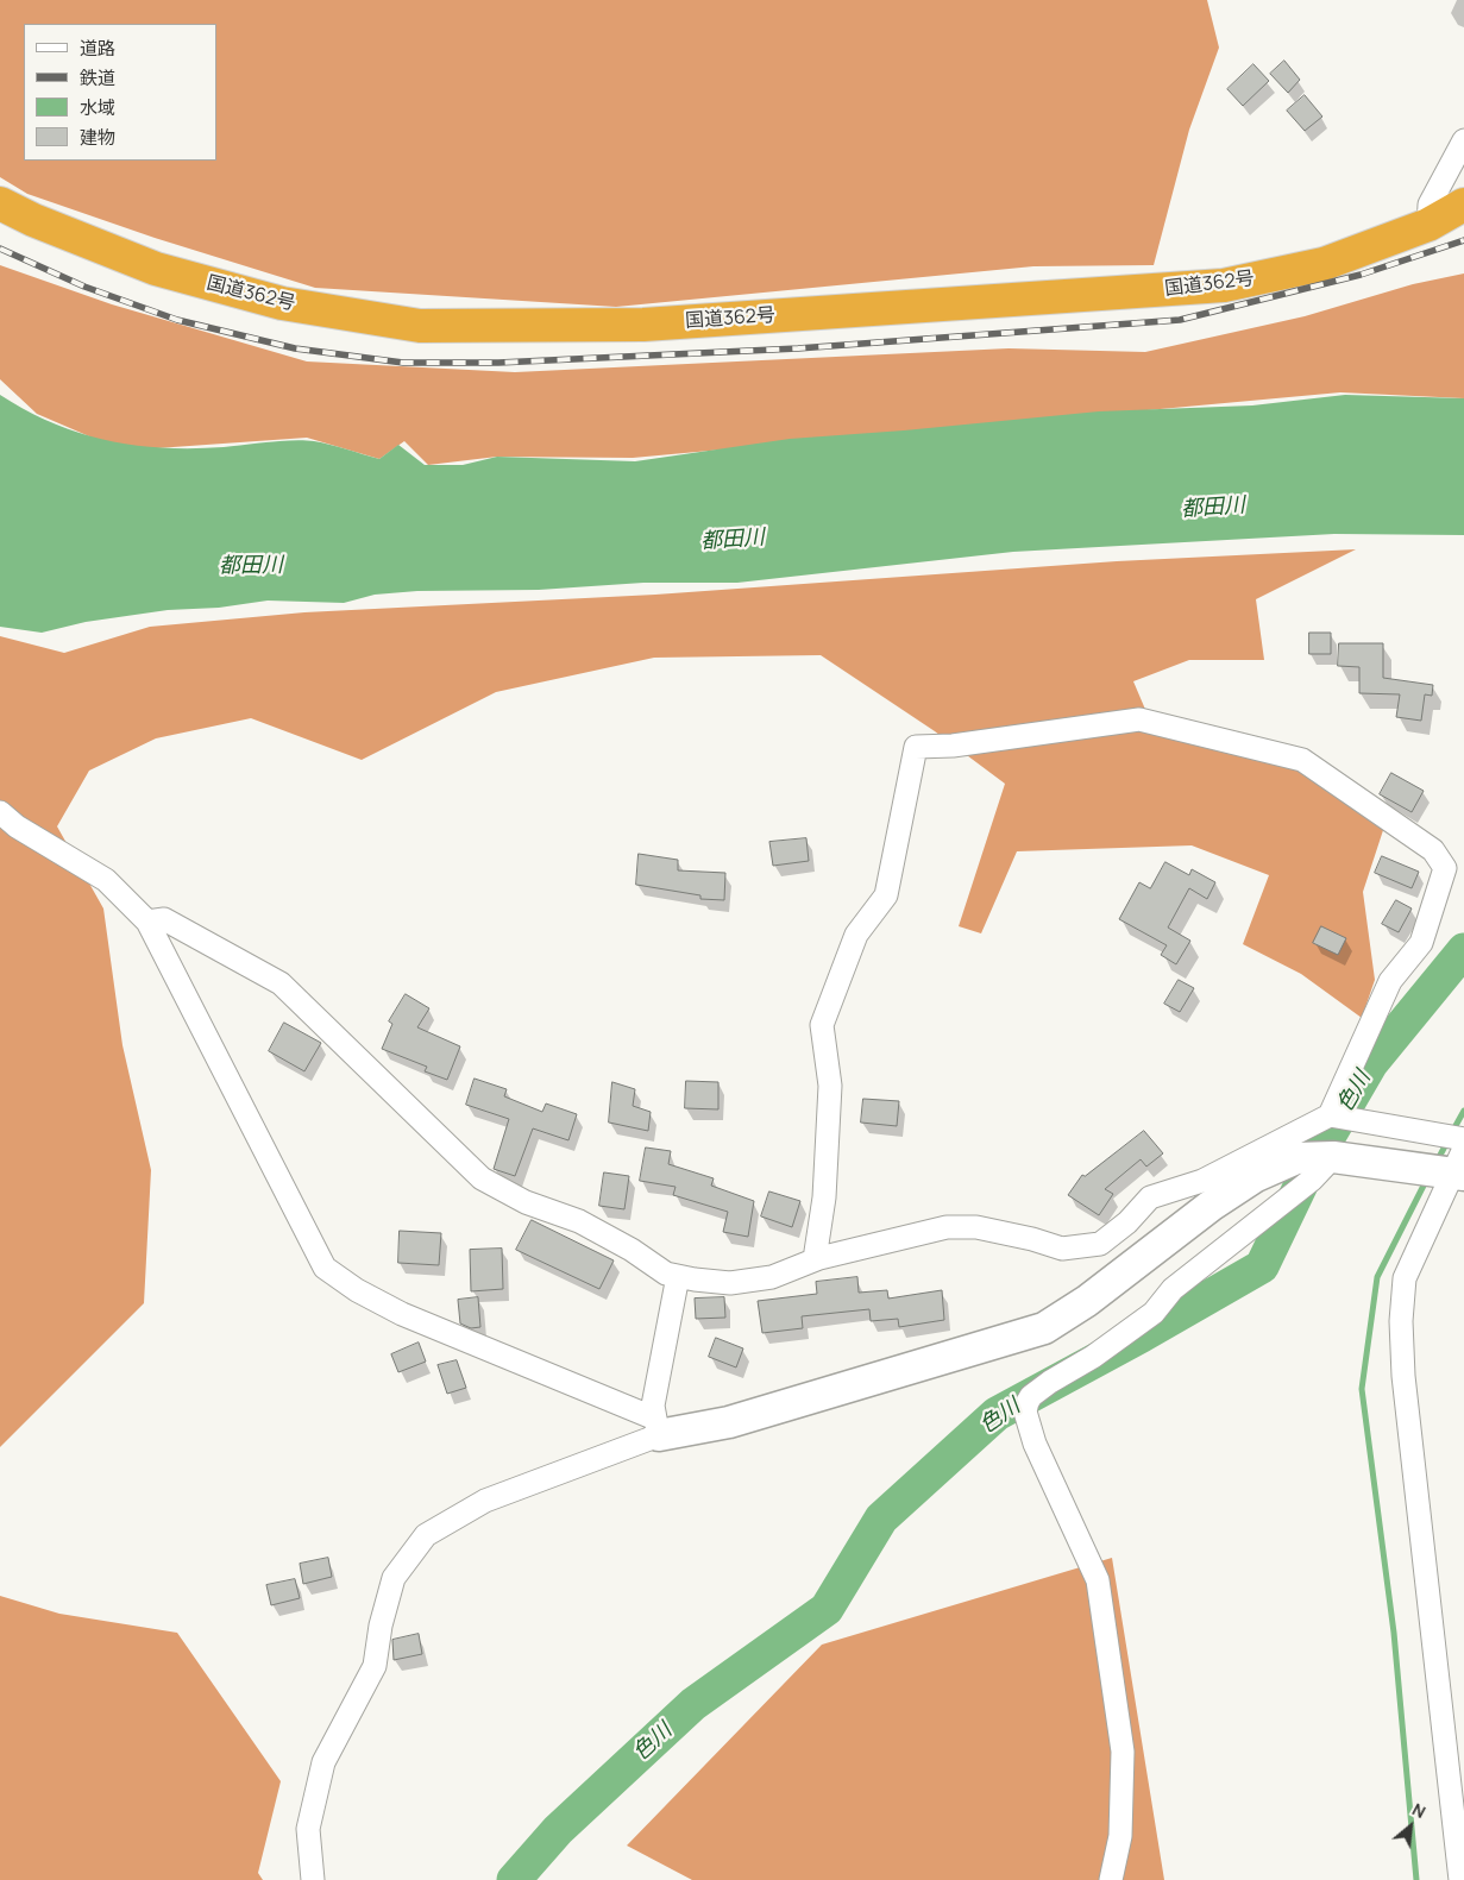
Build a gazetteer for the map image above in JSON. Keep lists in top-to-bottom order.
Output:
{
  "streets": {
    "highway": ["国道362号"]
  },
  "water": ["都田川", "色川"],
  "legend": [
    "道路",
    "鉄道",
    "水域",
    "建物"
  ],
  "north": "top right"
}
